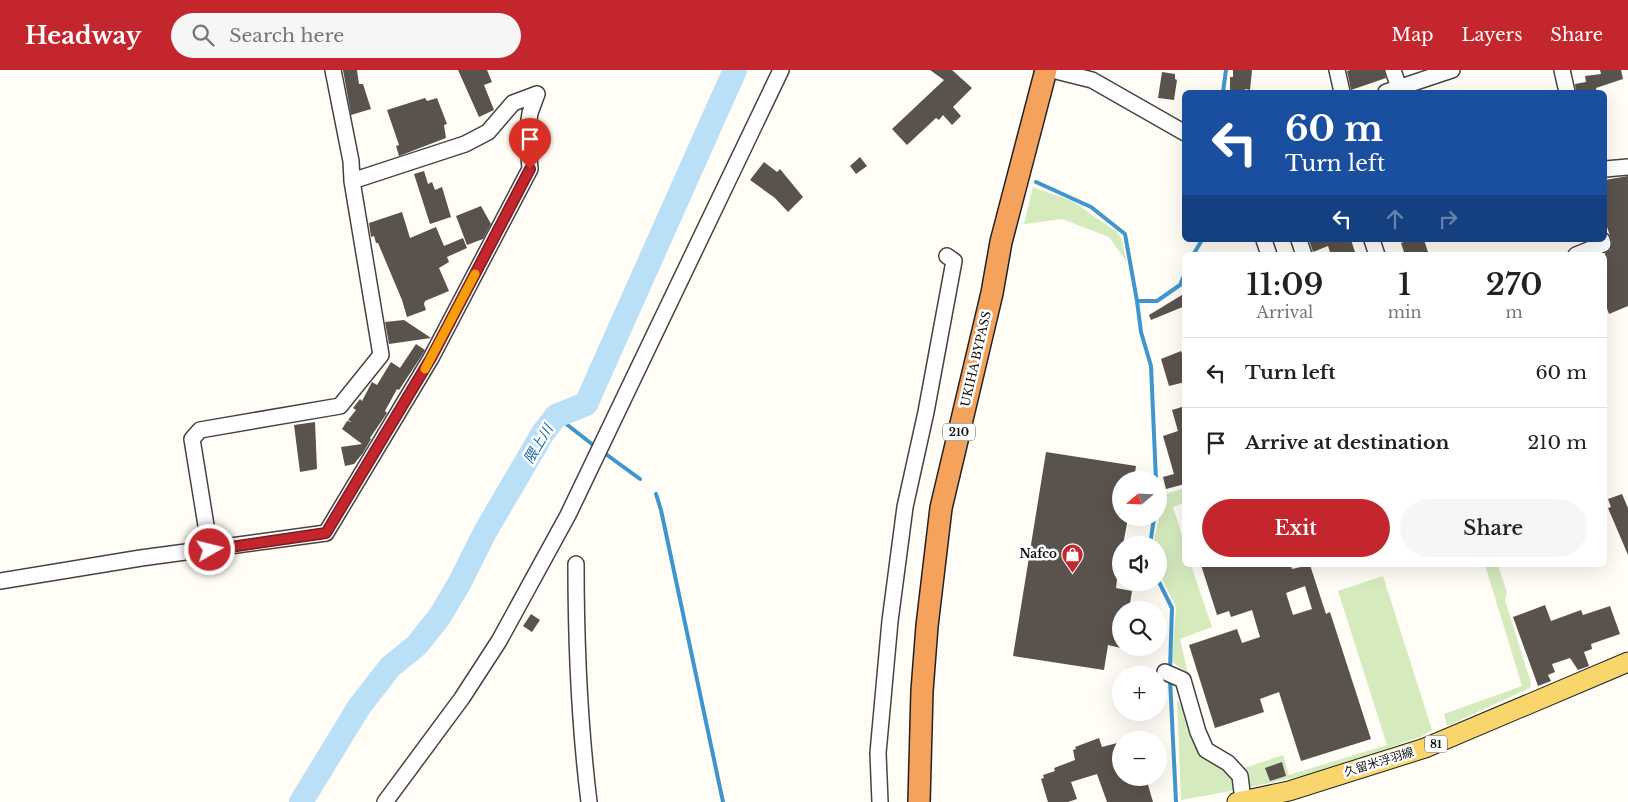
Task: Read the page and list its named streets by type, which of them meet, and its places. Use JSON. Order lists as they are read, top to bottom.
{
  "streets": {
    "highway": ["UKIHA BYPASS", "210"],
    "main road": ["81", "久留米浮羽線"]
  },
  "water": ["隈上川"],
  "places": {
    "shop": ["Nafco"]
  },
  "north": "left",
  "page": {
    "header": "Headway",
    "search": "Search here",
    "nav": ["Map", "Layers", "Share"],
    "turn": ["60 m", "Turn left"],
    "eta": [
      "11:09",
      "Arrival",
      "1",
      "min",
      "270",
      "m"
    ],
    "list": [
      {
        "name": "Turn left",
        "value": "60 m"
      },
      {
        "name": "Arrive at destination",
        "value": "210 m"
      }
    ],
    "map_buttons": ["+", "−"],
    "buttons": ["Exit", "Share"]
  }
}
